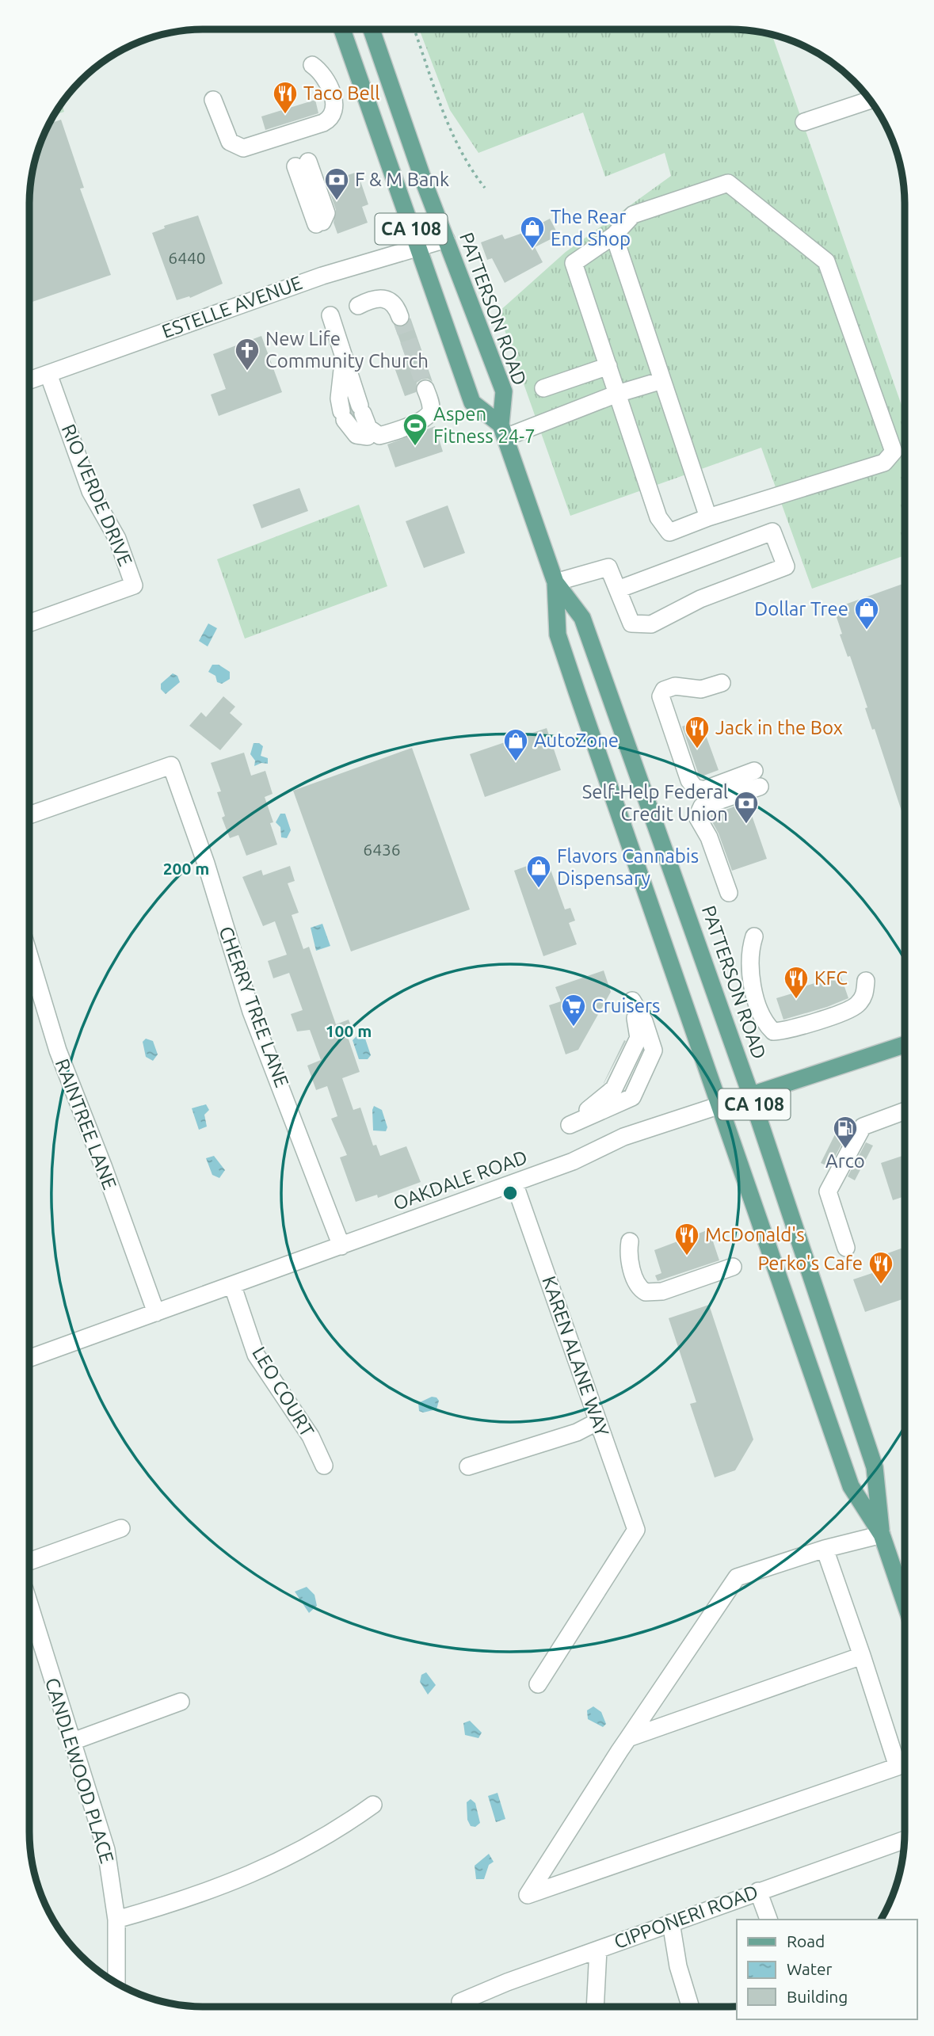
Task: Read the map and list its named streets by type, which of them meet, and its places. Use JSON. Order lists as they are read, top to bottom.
{
  "streets": {
    "main road": ["CA 108", "PATTERSON ROAD", "OAKDALE ROAD"],
    "street": [
      "ESTELLE AVENUE",
      "RIO VERDE DRIVE",
      "CHERRY TREE LANE",
      "RAINTREE LANE",
      "KAREN ALANE WAY",
      "LEO COURT",
      "CANDLEWOOD PLACE",
      "CIPPONERI ROAD"
    ]
  },
  "crossings": [
    ["CA 108", "ESTELLE AVENUE"],
    ["CA 108", "PATTERSON ROAD"],
    ["ESTELLE AVENUE", "PATTERSON ROAD"],
    ["ESTELLE AVENUE", "RIO VERDE DRIVE"],
    ["PATTERSON ROAD", "OAKDALE ROAD"],
    ["CHERRY TREE LANE", "OAKDALE ROAD"],
    ["RAINTREE LANE", "OAKDALE ROAD"],
    ["OAKDALE ROAD", "KAREN ALANE WAY"],
    ["OAKDALE ROAD", "LEO COURT"]
  ],
  "places": {
    "restaurant": [
      "Taco Bell",
      "Jack in the Box",
      "KFC",
      "McDonald's",
      "Perko's Cafe"
    ],
    "bank": ["F & M Bank", "Self-Help Federal Credit Union"],
    "shop": [
      "The Rear End Shop",
      "Dollar Tree",
      "AutoZone",
      "Flavors Cannabis Dispensary"
    ],
    "church": ["New Life Community Church"],
    "sports": ["Aspen Fitness 24-7"],
    "supermarket": ["Cruisers"],
    "fuel station": ["Arco"]
  },
  "house_numbers": ["6440", "6436"],
  "legend": ["Road", "Water", "Building"],
  "rings": ["200 m", "100 m"]
}
